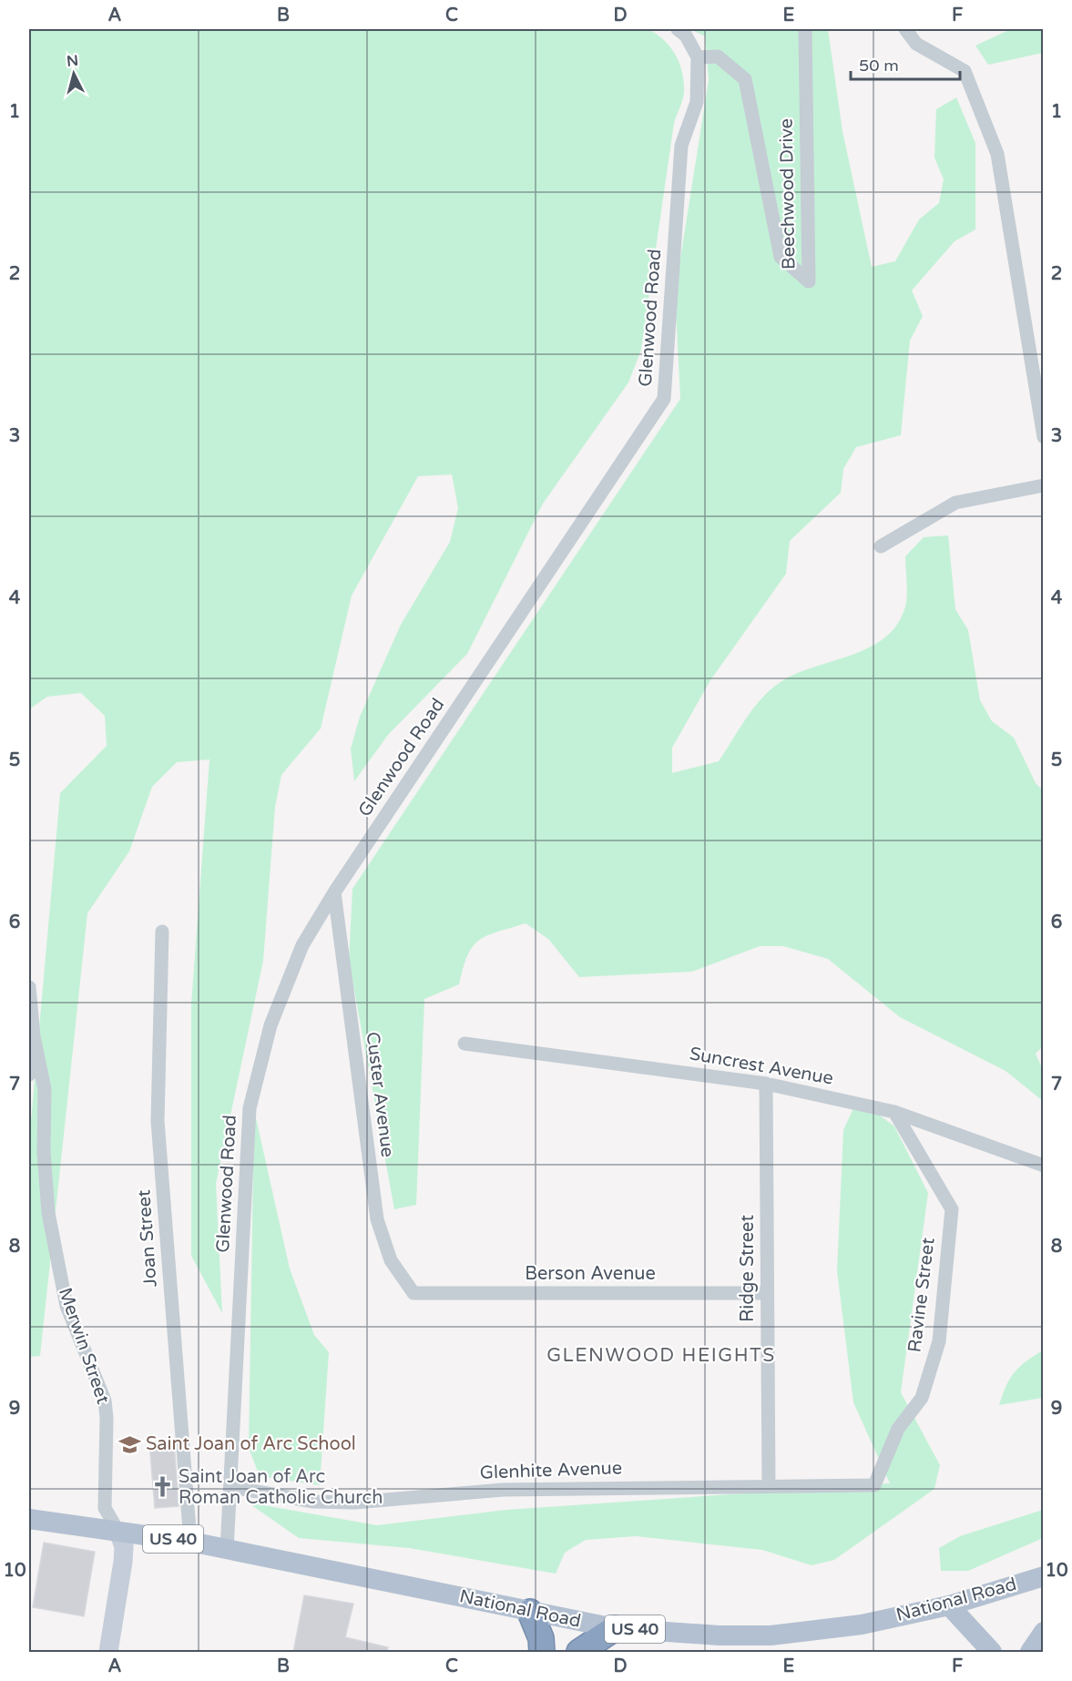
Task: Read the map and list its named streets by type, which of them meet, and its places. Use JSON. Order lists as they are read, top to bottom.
{
  "streets": {
    "main road": ["US 40", "National Road"],
    "street": [
      "Beechwood Drive",
      "Glenwood Road",
      "Suncrest Avenue",
      "Custer Avenue",
      "Joan Street",
      "Ridge Street",
      "Berson Avenue",
      "Ravine Street",
      "Merwin Street",
      "Glenhite Avenue"
    ]
  },
  "crossings": [
    ["Beechwood Drive", "Glenwood Road"],
    ["Glenwood Road", "Custer Avenue"],
    ["Glenwood Road", "Glenhite Avenue"],
    ["Glenwood Road", "National Road"],
    ["Suncrest Avenue", "Ridge Street"],
    ["Suncrest Avenue", "Ravine Street"],
    ["Custer Avenue", "Berson Avenue"],
    ["Joan Street", "National Road"],
    ["Ridge Street", "Berson Avenue"],
    ["Ridge Street", "Glenhite Avenue"],
    ["Ravine Street", "Glenhite Avenue"],
    ["Merwin Street", "National Road"]
  ],
  "districts": ["GLENWOOD HEIGHTS"],
  "places": {
    "school or university": ["Saint Joan of Arc School"],
    "church": ["Saint Joan of Arc Roman Catholic Church"]
  },
  "scale_bar": "50 m",
  "north": "top",
  "grid": {
    "columns": [
      "A",
      "B",
      "C",
      "D",
      "E",
      "F"
    ],
    "rows": [
      "1",
      "2",
      "3",
      "4",
      "5",
      "6",
      "7",
      "8",
      "9",
      "10"
    ]
  }
}
